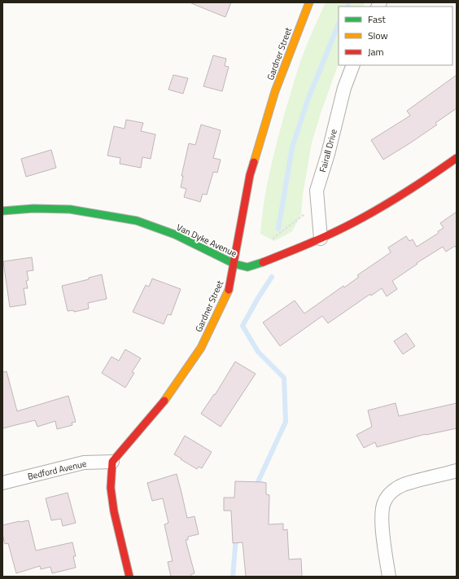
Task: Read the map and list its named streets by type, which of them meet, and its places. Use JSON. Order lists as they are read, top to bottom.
{
  "streets": {
    "street": [
      "Gardner Street",
      "Fairall Drive",
      "Van Dyke Avenue",
      "Bedford Avenue"
    ]
  },
  "crossings": [
    ["Gardner Street", "Van Dyke Avenue"],
    ["Gardner Street", "Bedford Avenue"],
    ["Fairall Drive", "Van Dyke Avenue"]
  ],
  "legend": ["Fast", "Slow", "Jam"]
}
